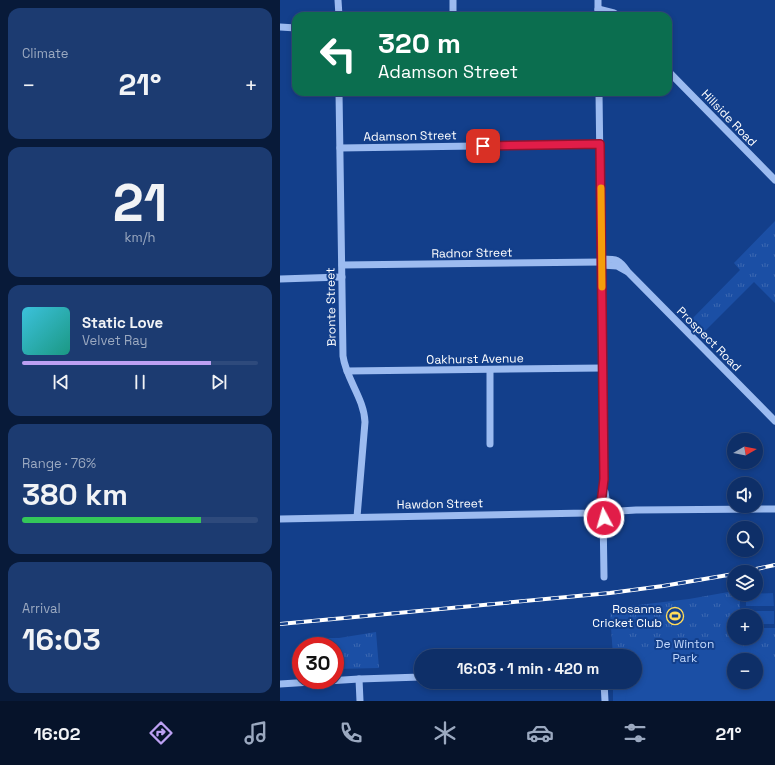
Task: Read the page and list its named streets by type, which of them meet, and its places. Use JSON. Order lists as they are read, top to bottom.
{
  "streets": {
    "street": [
      "Hillside Road",
      "Adamson Street",
      "Radnor Street",
      "Bronte Street",
      "Prospect Road",
      "Oakhurst Avenue",
      "Hawdon Street"
    ]
  },
  "crossings": [
    ["Adamson Street", "Bronte Street"],
    ["Radnor Street", "Bronte Street"],
    ["Radnor Street", "Prospect Road"],
    ["Bronte Street", "Oakhurst Avenue"],
    ["Bronte Street", "Hawdon Street"]
  ],
  "parks": ["De Winton Park"],
  "places": {
    "sports": ["Rosanna Cricket Club"]
  },
  "north": "right",
  "page": {
    "tile": [
      "Climate",
      ["21", "km/h"],
      ["Range · 76%", "380 km"],
      ["Arrival", "16:03"]
    ],
    "turn": ["320 m", "Adamson Street"],
    "heat": ["−", "21°", "+"],
    "song": ["Static Love", "Velvet Ray"],
    "map_buttons": ["+", "−"],
    "limit": "30",
    "trip": "16:03 · 1 min · 420 m",
    "tabs": ["16:02", "21°"]
  }
}
